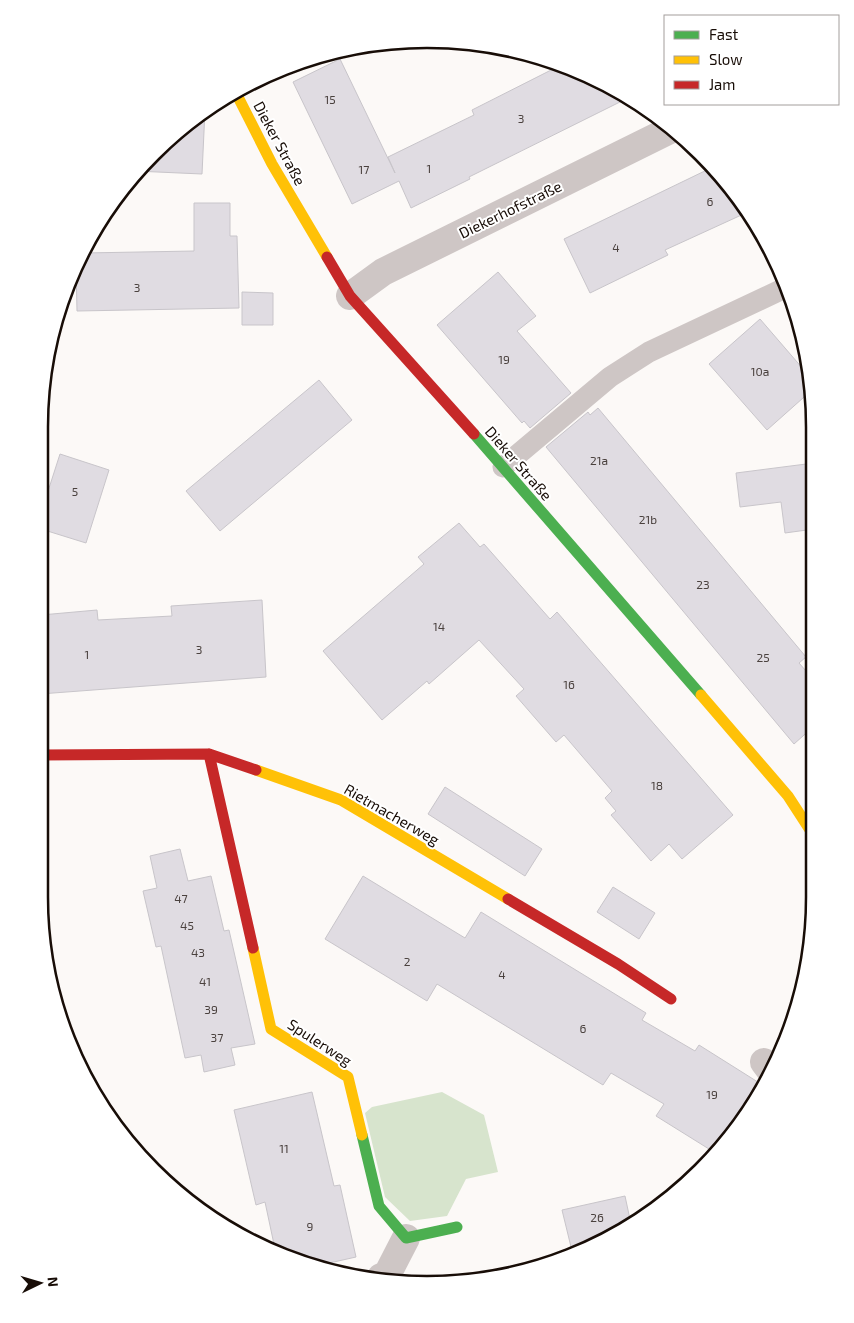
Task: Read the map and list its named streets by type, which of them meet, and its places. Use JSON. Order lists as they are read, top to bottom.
{
  "streets": {
    "street": [
      "Dieker Straße",
      "Diekerhofstraße",
      "Rietmacherweg",
      "Spulerweg"
    ]
  },
  "crossings": [
    ["Dieker Straße", "Diekerhofstraße"],
    ["Rietmacherweg", "Spulerweg"]
  ],
  "house_numbers": [
    "15",
    "3",
    "1",
    "17",
    "6",
    "4",
    "3",
    "19",
    "10a",
    "21a",
    "5",
    "21b",
    "23",
    "14",
    "3",
    "1",
    "25",
    "16",
    "18",
    "47",
    "45",
    "43",
    "2",
    "4",
    "41",
    "39",
    "6",
    "37",
    "19",
    "11",
    "26",
    "9"
  ],
  "legend": ["Fast", "Slow", "Jam"],
  "north": "right"
}
